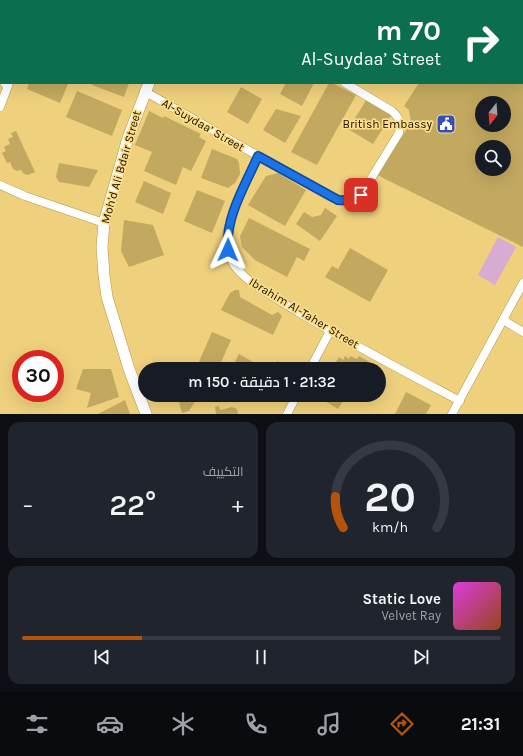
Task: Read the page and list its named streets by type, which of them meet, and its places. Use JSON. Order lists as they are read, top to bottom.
{
  "streets": {
    "street": ["Al-Suydaa’ Street", "Moh'd Ali Bdair Street", "Ibrahim Al-Taher Street"]
  },
  "crossings": [
    ["Al-Suydaa’ Street", "Moh'd Ali Bdair Street"],
    ["Al-Suydaa’ Street", "Ibrahim Al-Taher Street"]
  ],
  "places": {
    "public building": ["British Embassy"]
  },
  "north": "bottom",
  "page": {
    "turn": ["70 m", "Al-Suydaa’ Street"],
    "limit": "30",
    "trip": "21:32 · 1 دقيقة · 150 m",
    "tile": "التكييف",
    "heat": ["−", "22°", "+"],
    "song": ["Static Love", "Velvet Ray"],
    "tabs": "21:31",
    "gauge": ["20", "km/h"]
  }
}
